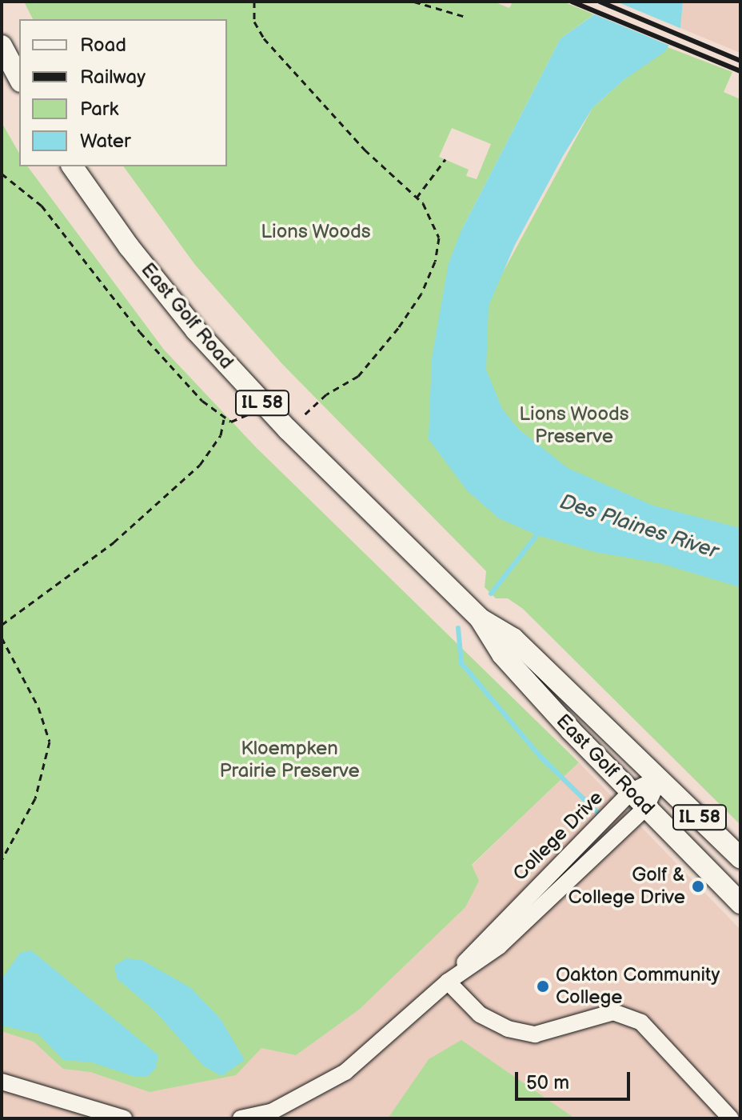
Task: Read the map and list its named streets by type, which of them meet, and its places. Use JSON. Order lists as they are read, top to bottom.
{
  "streets": {
    "main road": ["East Golf Road", "IL 58"],
    "street": ["College Drive"]
  },
  "crossings": [
    ["East Golf Road", "College Drive"]
  ],
  "water": ["Des Plaines River"],
  "parks": ["Lions Woods", "Lions Woods Preserve", "Kloempken Prairie Preserve"],
  "places": ["Golf & College Drive", "Oakton Community College"],
  "legend": [
    "Road",
    "Railway",
    "Park",
    "Water"
  ],
  "scale_bar": "50 m"
}
